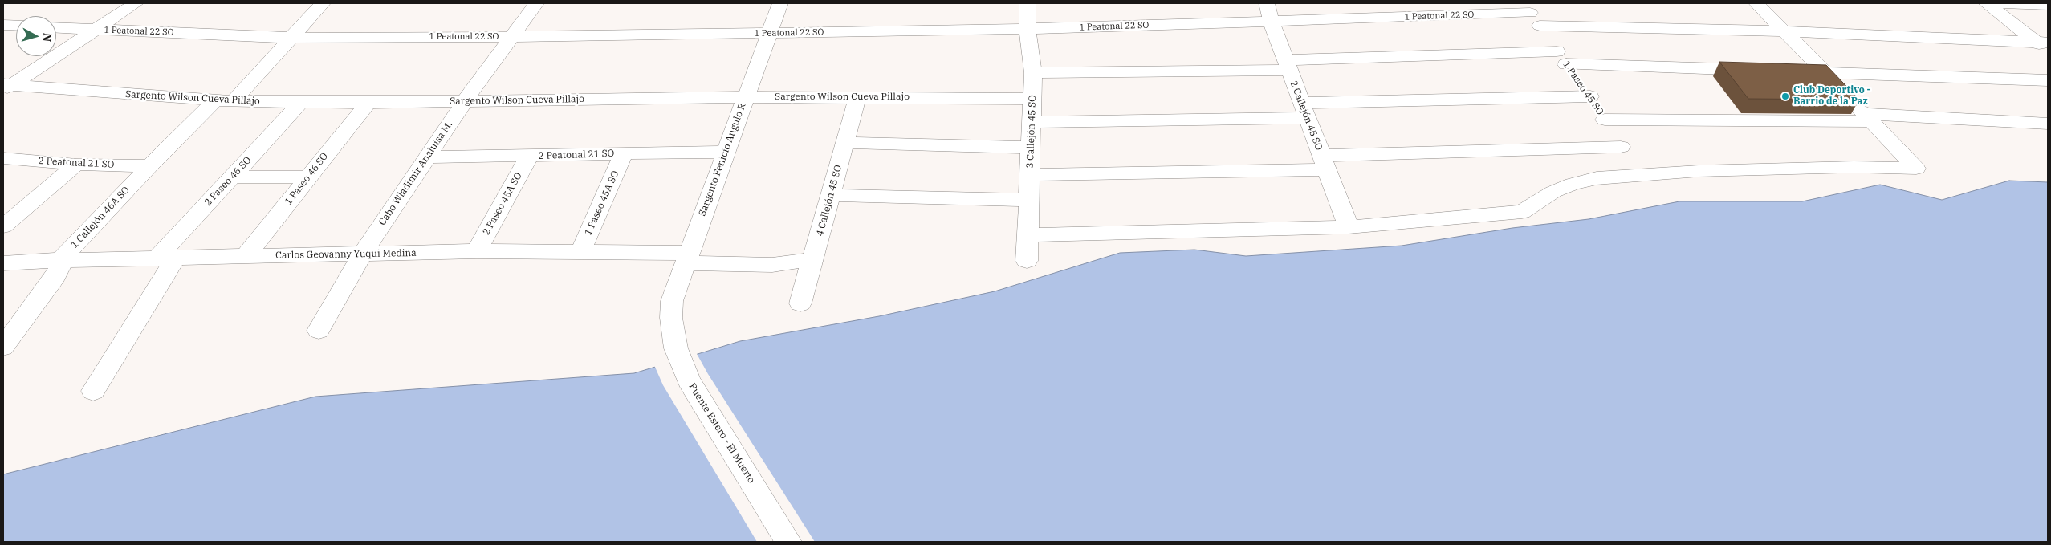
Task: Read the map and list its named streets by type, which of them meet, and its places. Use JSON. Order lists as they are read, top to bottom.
{
  "streets": {
    "street": [
      "1 Peatonal 22 SO",
      "1 Paseo 45 SO",
      "Sargento Wilson Cueva Pillajo",
      "2 Callejón 45 SO",
      "3 Callejón 45 SO",
      "2 Peatonal 21 SO",
      "Sargento Fenicio Angulo R",
      "Cabo Wladimir Analuisa M.",
      "1 Paseo 46 SO",
      "2 Paseo 46 SO",
      "4 Callejón 45 SO",
      "1 Paseo 45A SO",
      "2 Paseo 45A SO",
      "1 Callejón 46A SO",
      "Carlos Geovanny Yuqui Medina",
      "Puente Estero - El Muerto"
    ]
  },
  "crossings": [
    ["1 Peatonal 22 SO", "1 Paseo 45 SO"],
    ["1 Peatonal 22 SO", "2 Callejón 45 SO"],
    ["1 Peatonal 22 SO", "3 Callejón 45 SO"],
    ["1 Peatonal 22 SO", "Sargento Fenicio Angulo R"],
    ["1 Peatonal 22 SO", "Cabo Wladimir Analuisa M."],
    ["1 Peatonal 22 SO", "1 Callejón 46A SO"],
    ["Sargento Wilson Cueva Pillajo", "3 Callejón 45 SO"],
    ["Sargento Wilson Cueva Pillajo", "Sargento Fenicio Angulo R"],
    ["Sargento Wilson Cueva Pillajo", "Cabo Wladimir Analuisa M."],
    ["Sargento Wilson Cueva Pillajo", "1 Paseo 46 SO"],
    ["Sargento Wilson Cueva Pillajo", "2 Paseo 46 SO"],
    ["Sargento Wilson Cueva Pillajo", "4 Callejón 45 SO"],
    ["Sargento Wilson Cueva Pillajo", "1 Callejón 46A SO"],
    ["2 Peatonal 21 SO", "Sargento Fenicio Angulo R"],
    ["2 Peatonal 21 SO", "Cabo Wladimir Analuisa M."],
    ["2 Peatonal 21 SO", "1 Paseo 45A SO"],
    ["2 Peatonal 21 SO", "2 Paseo 45A SO"],
    ["2 Peatonal 21 SO", "1 Callejón 46A SO"],
    ["Sargento Fenicio Angulo R", "Carlos Geovanny Yuqui Medina"],
    ["Sargento Fenicio Angulo R", "Puente Estero - El Muerto"],
    ["Cabo Wladimir Analuisa M.", "Carlos Geovanny Yuqui Medina"],
    ["1 Paseo 46 SO", "Carlos Geovanny Yuqui Medina"],
    ["2 Paseo 46 SO", "Carlos Geovanny Yuqui Medina"],
    ["4 Callejón 45 SO", "Carlos Geovanny Yuqui Medina"],
    ["1 Paseo 45A SO", "Carlos Geovanny Yuqui Medina"],
    ["2 Paseo 45A SO", "Carlos Geovanny Yuqui Medina"],
    ["1 Callejón 46A SO", "Carlos Geovanny Yuqui Medina"]
  ],
  "places": ["Club Deportivo - Barrio de la Paz"],
  "north": "right"
}
